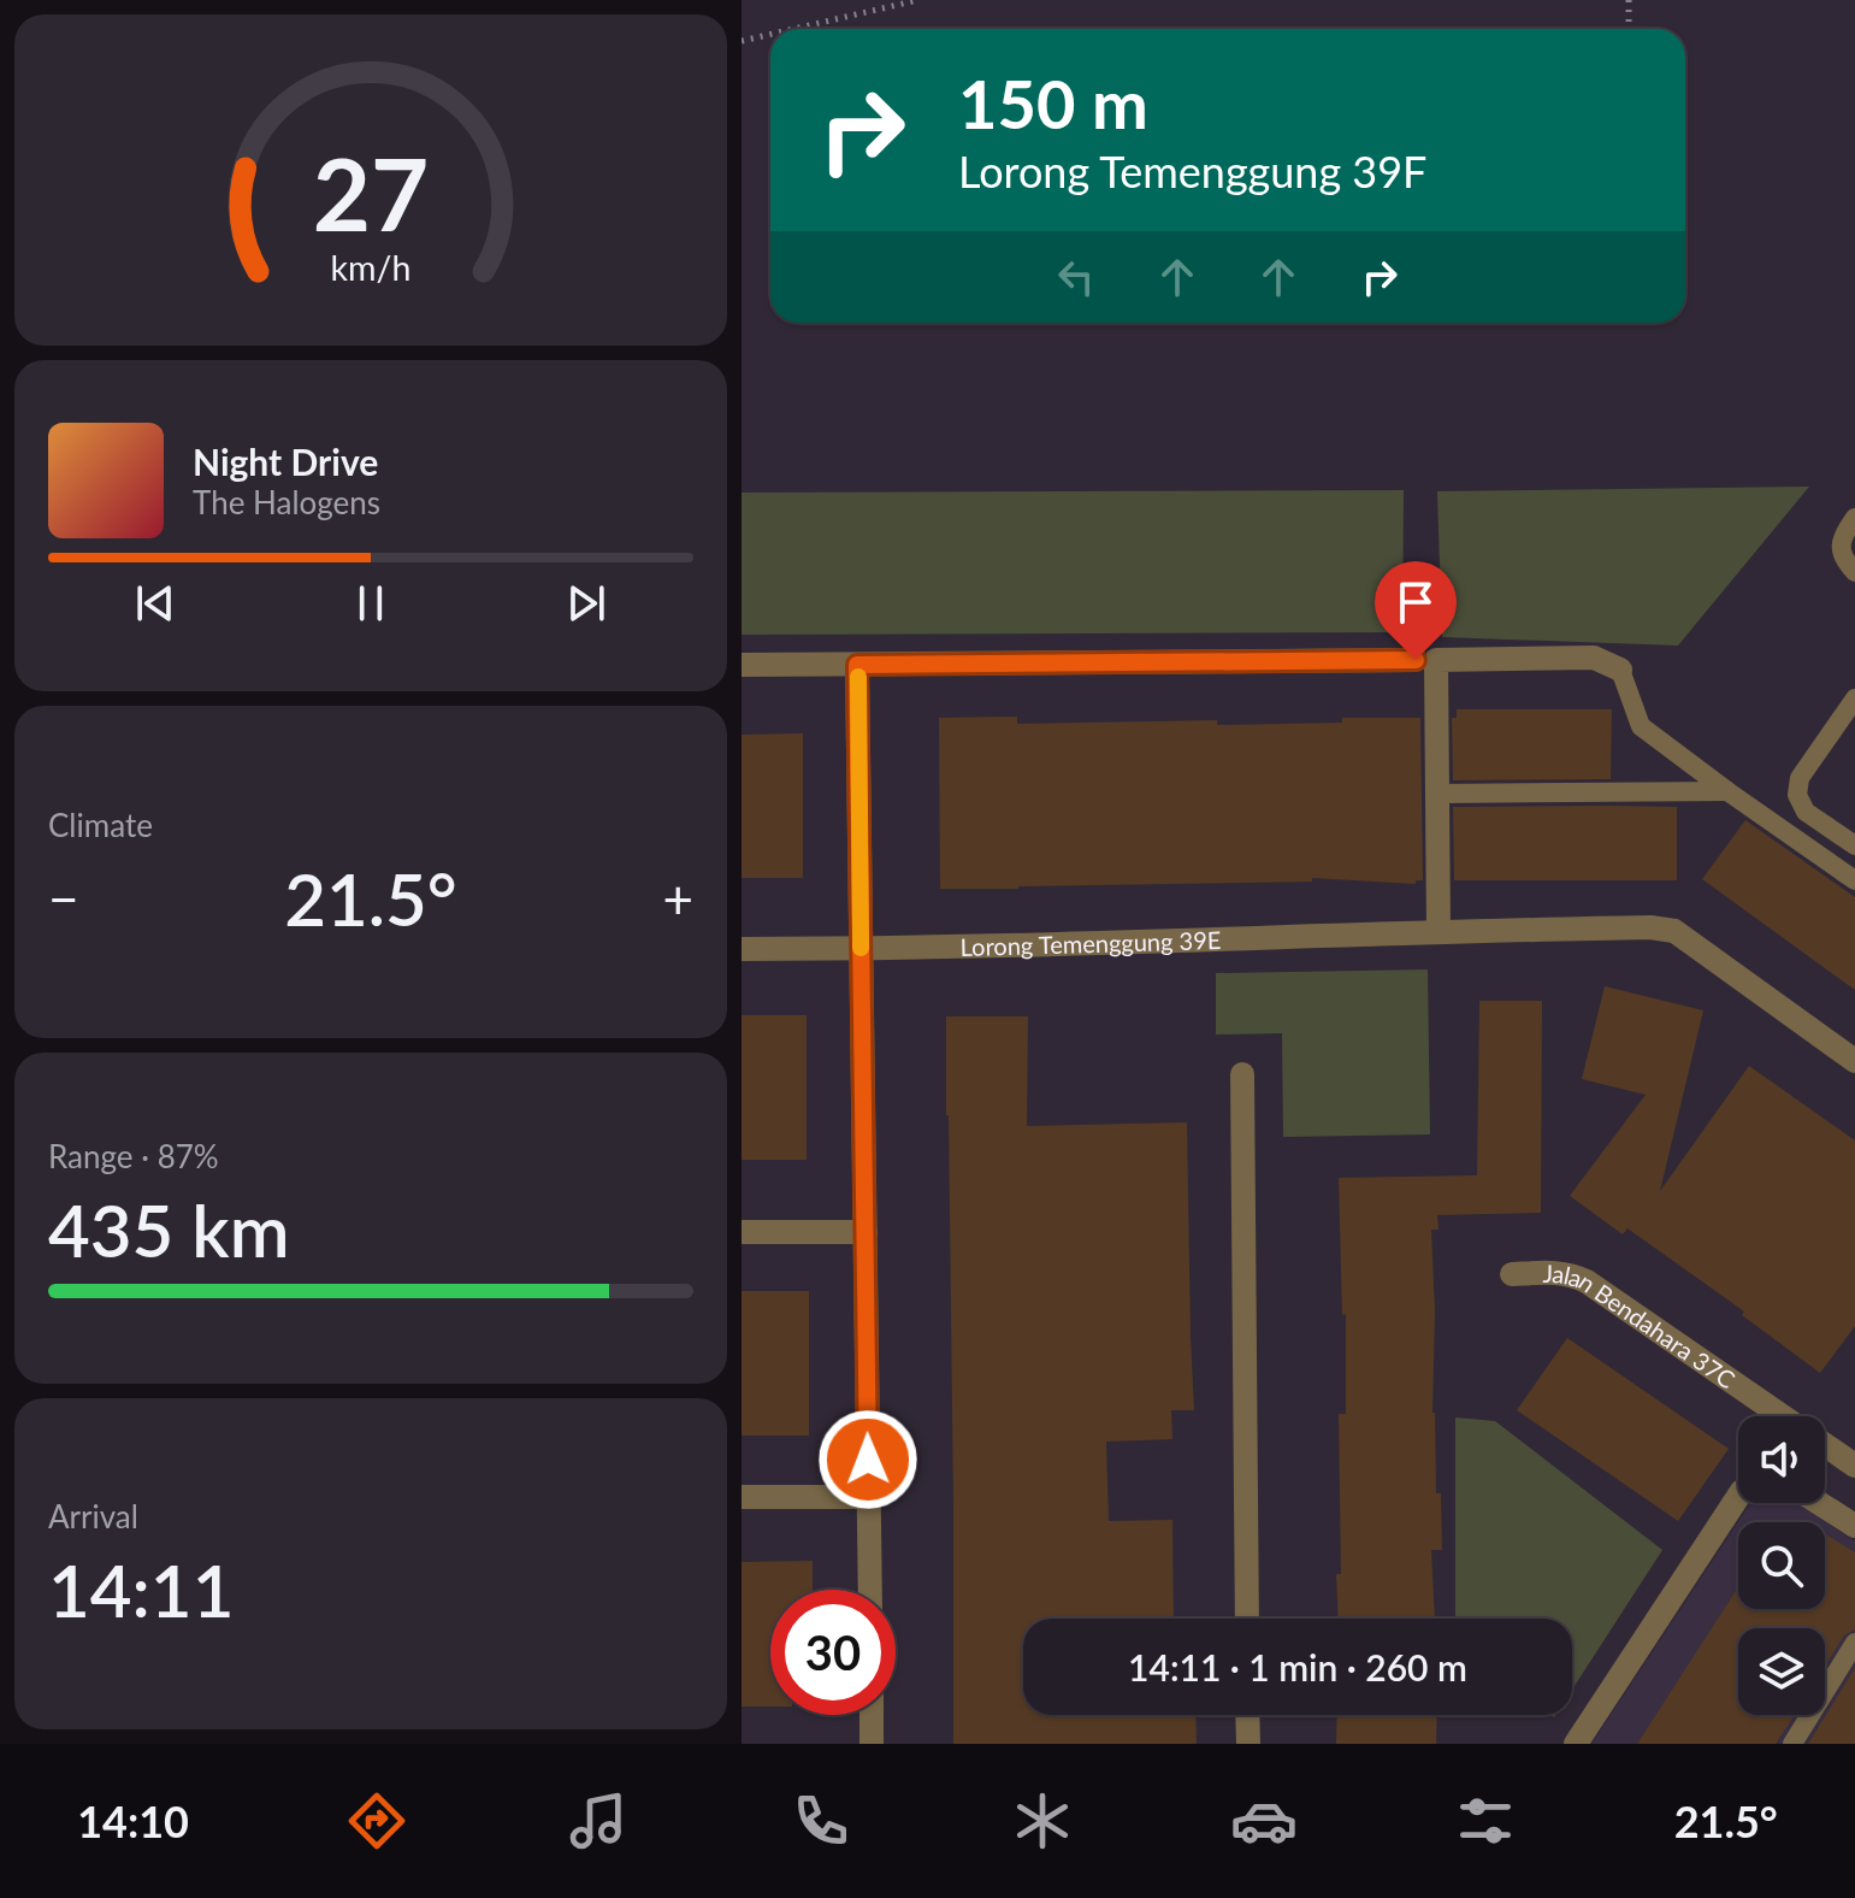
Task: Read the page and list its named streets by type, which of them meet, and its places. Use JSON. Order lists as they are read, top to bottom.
{
  "streets": {
    "street": ["Lorong Temenggung 39E", "Jalan Bendahara 37C"]
  },
  "page": {
    "turn": ["150 m", "Lorong Temenggung 39F"],
    "song": ["Night Drive", "The Halogens"],
    "tile": [
      "Climate",
      ["Range · 87%", "435 km"],
      ["Arrival", "14:11"]
    ],
    "heat": ["−", "21.5°", "+"],
    "limit": "30",
    "trip": "14:11 · 1 min · 260 m",
    "tabs": ["14:10", "21.5°"],
    "gauge": ["27", "km/h"]
  }
}
